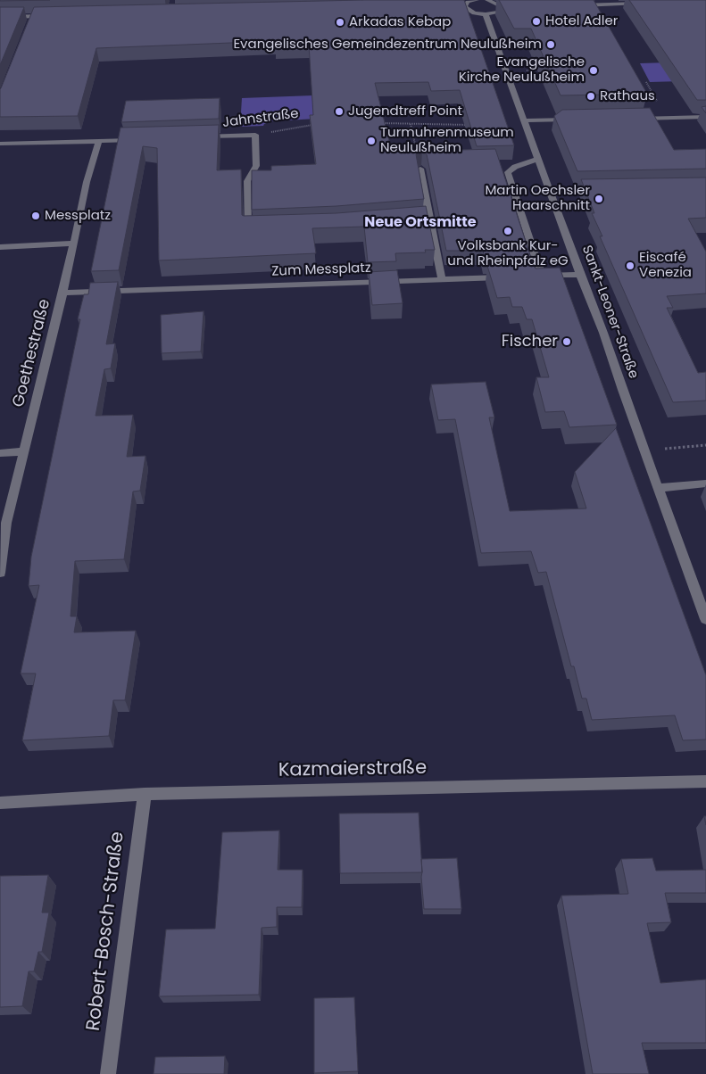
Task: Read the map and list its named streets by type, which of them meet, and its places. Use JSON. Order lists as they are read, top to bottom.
{
  "streets": {
    "street": [
      "Jahnstraße",
      "Zum Messplatz",
      "Sankt-Leoner-Straße",
      "Goethestraße",
      "Kazmaierstraße",
      "Robert-Bosch-Straße"
    ]
  },
  "crossings": [
    ["Zum Messplatz", "Goethestraße"],
    ["Kazmaierstraße", "Robert-Bosch-Straße"]
  ],
  "districts": ["Neue Ortsmitte"],
  "places": [
    "Hotel Adler",
    "Arkadas Kebap",
    "Evangelisches Gemeindezentrum Neulußheim",
    "Evangelische Kirche Neulußheim",
    "Rathaus",
    "Jugendtreff Point",
    "Turmuhrenmuseum Neulußheim",
    "Martin Oechsler Haarschnitt",
    "Messplatz",
    "Volksbank Kur- und Rheinpfalz eG",
    "Eiscafé Venezia",
    "Fischer"
  ]
}
